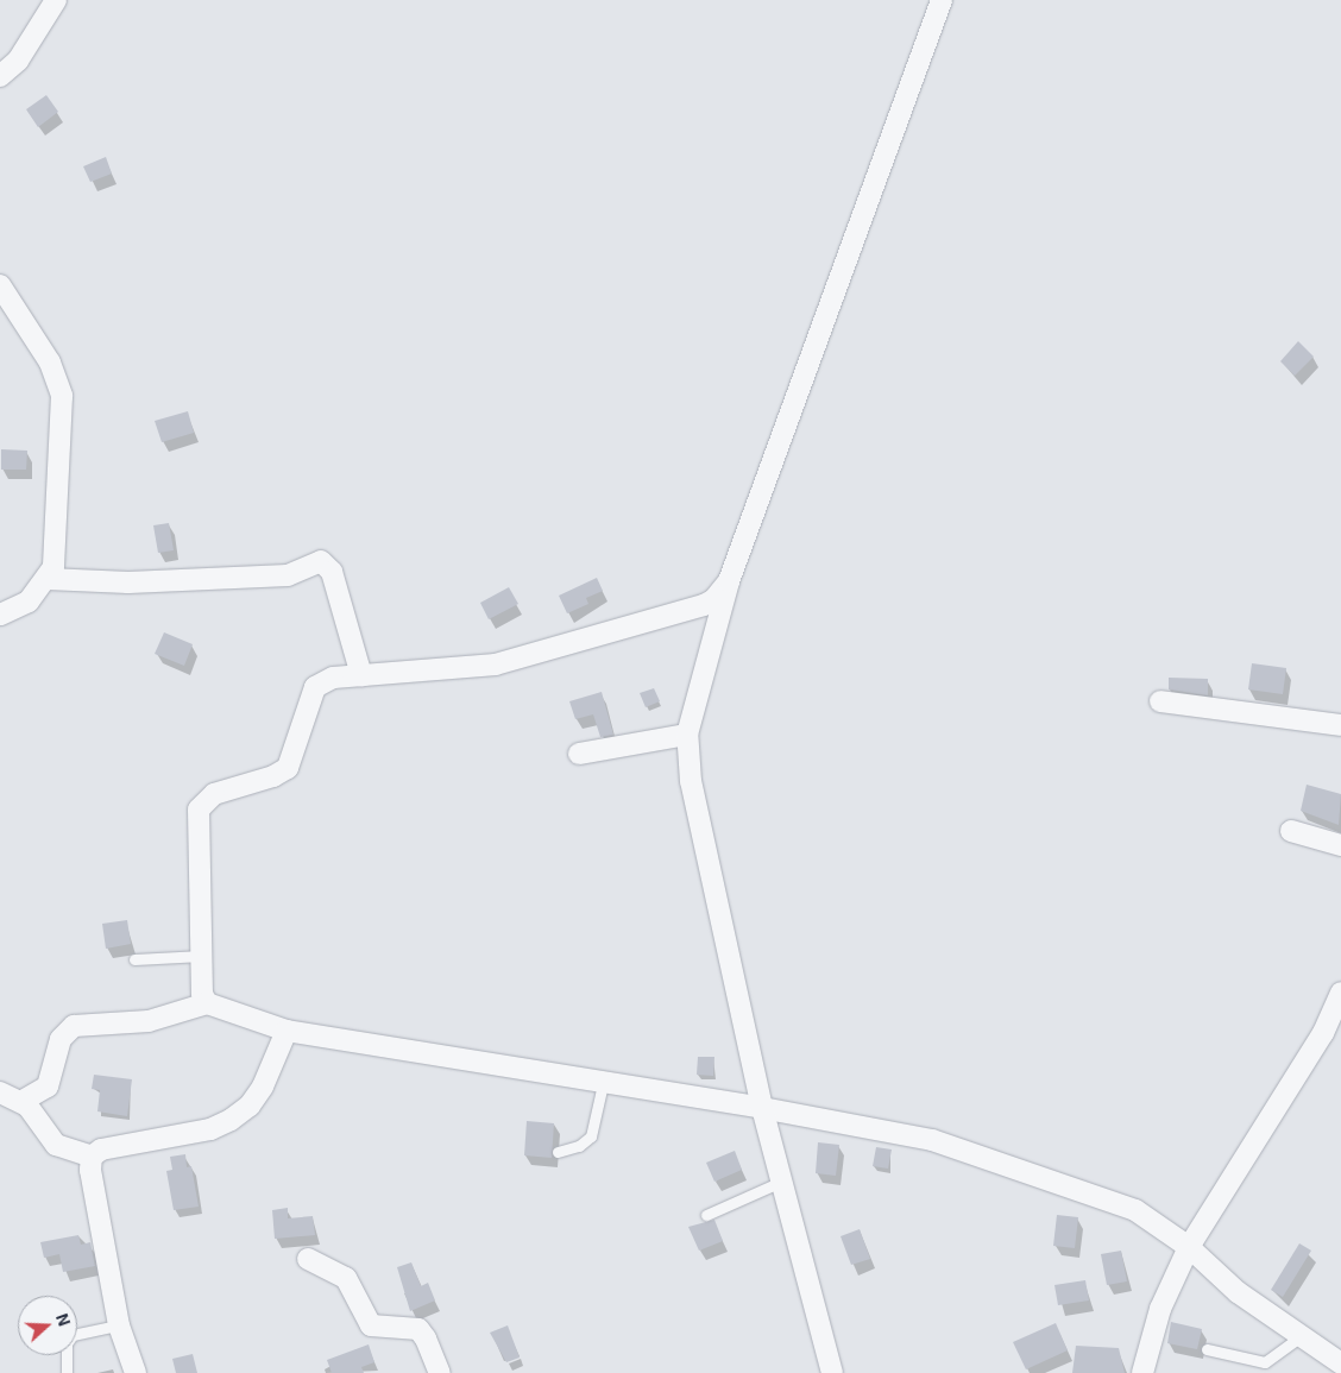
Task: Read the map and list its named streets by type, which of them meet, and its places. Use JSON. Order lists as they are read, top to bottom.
{
  "north": "right"
}
